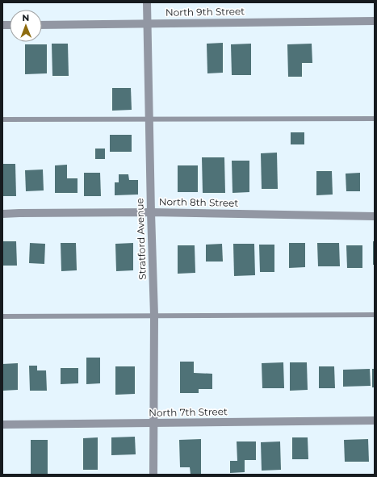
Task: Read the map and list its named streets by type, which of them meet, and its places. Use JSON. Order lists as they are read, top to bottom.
{
  "streets": {
    "street": [
      "North 9th Street",
      "North 8th Street",
      "Stratford Avenue",
      "North 7th Street"
    ]
  },
  "crossings": [
    ["North 9th Street", "Stratford Avenue"],
    ["North 8th Street", "Stratford Avenue"],
    ["Stratford Avenue", "North 7th Street"]
  ],
  "north": "top"
}
